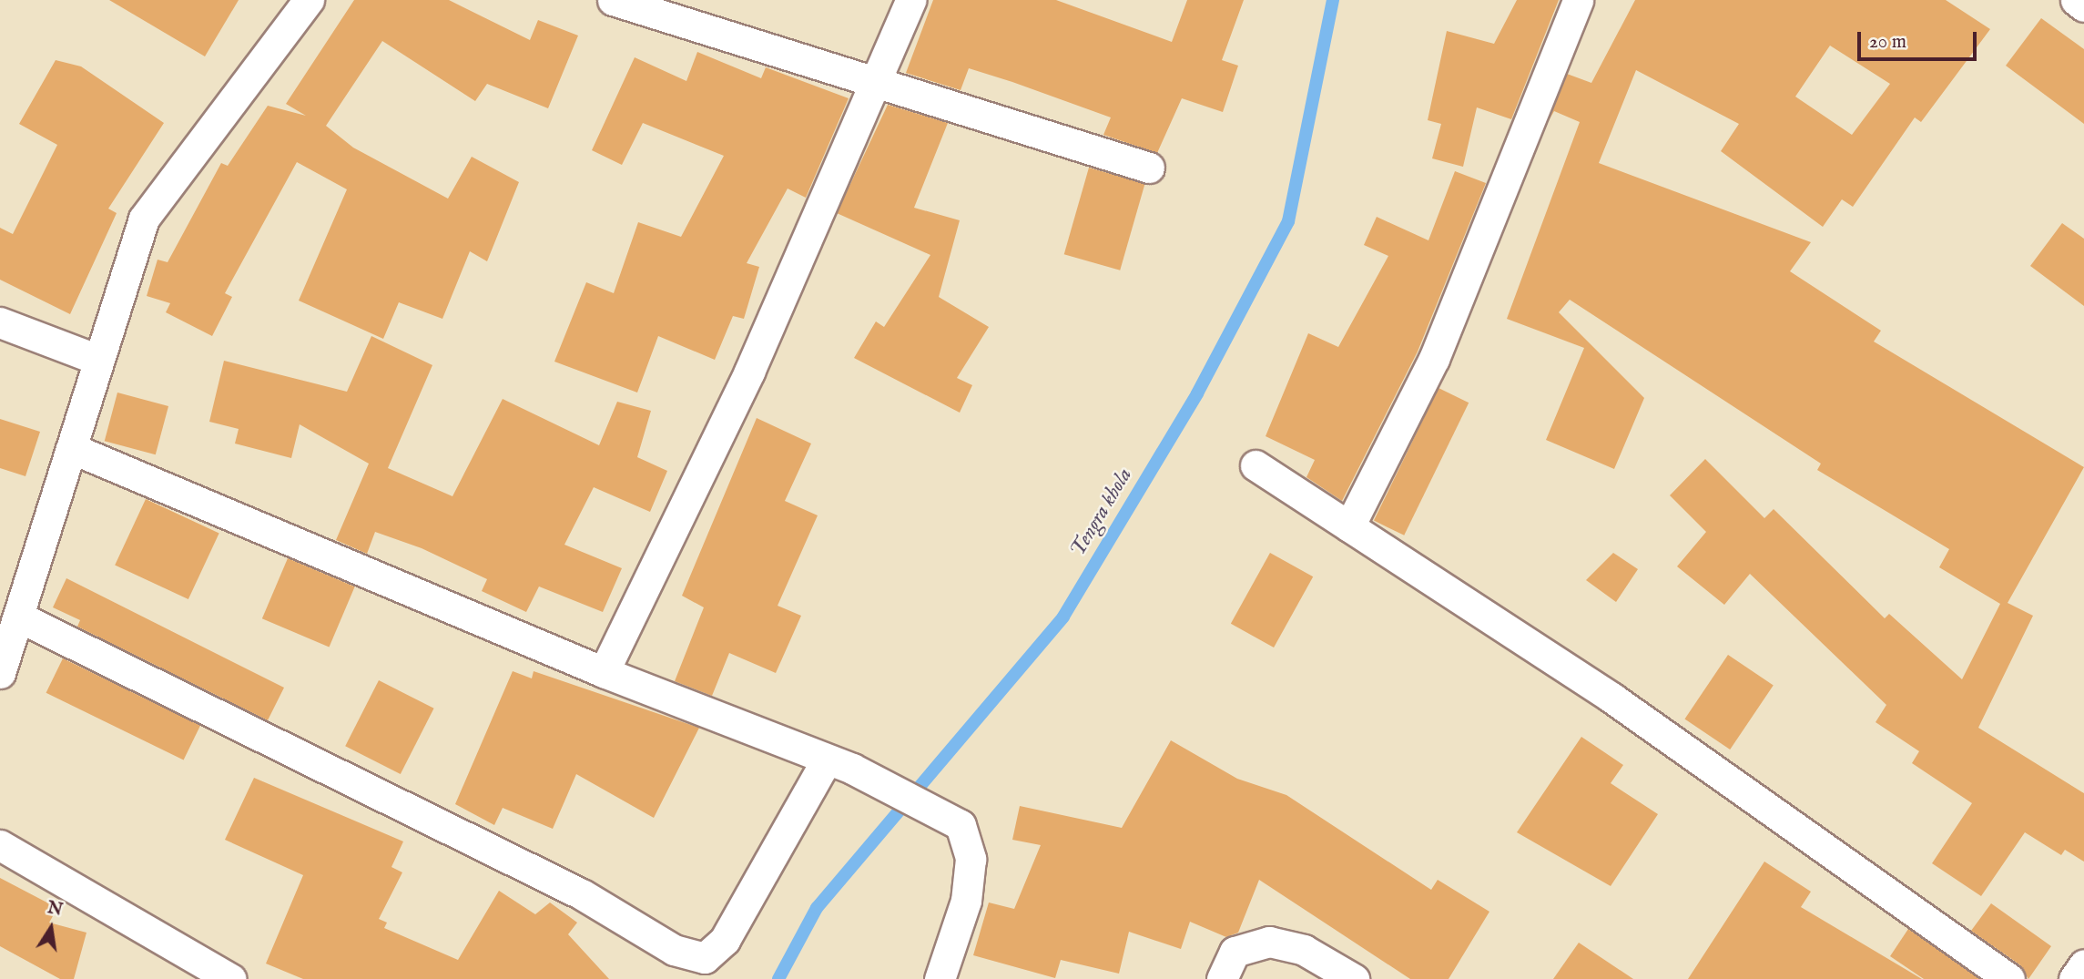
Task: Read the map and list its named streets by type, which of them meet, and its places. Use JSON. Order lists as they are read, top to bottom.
{
  "water": ["Tengra khola"],
  "scale_bar": "20 m",
  "north": "top"
}
